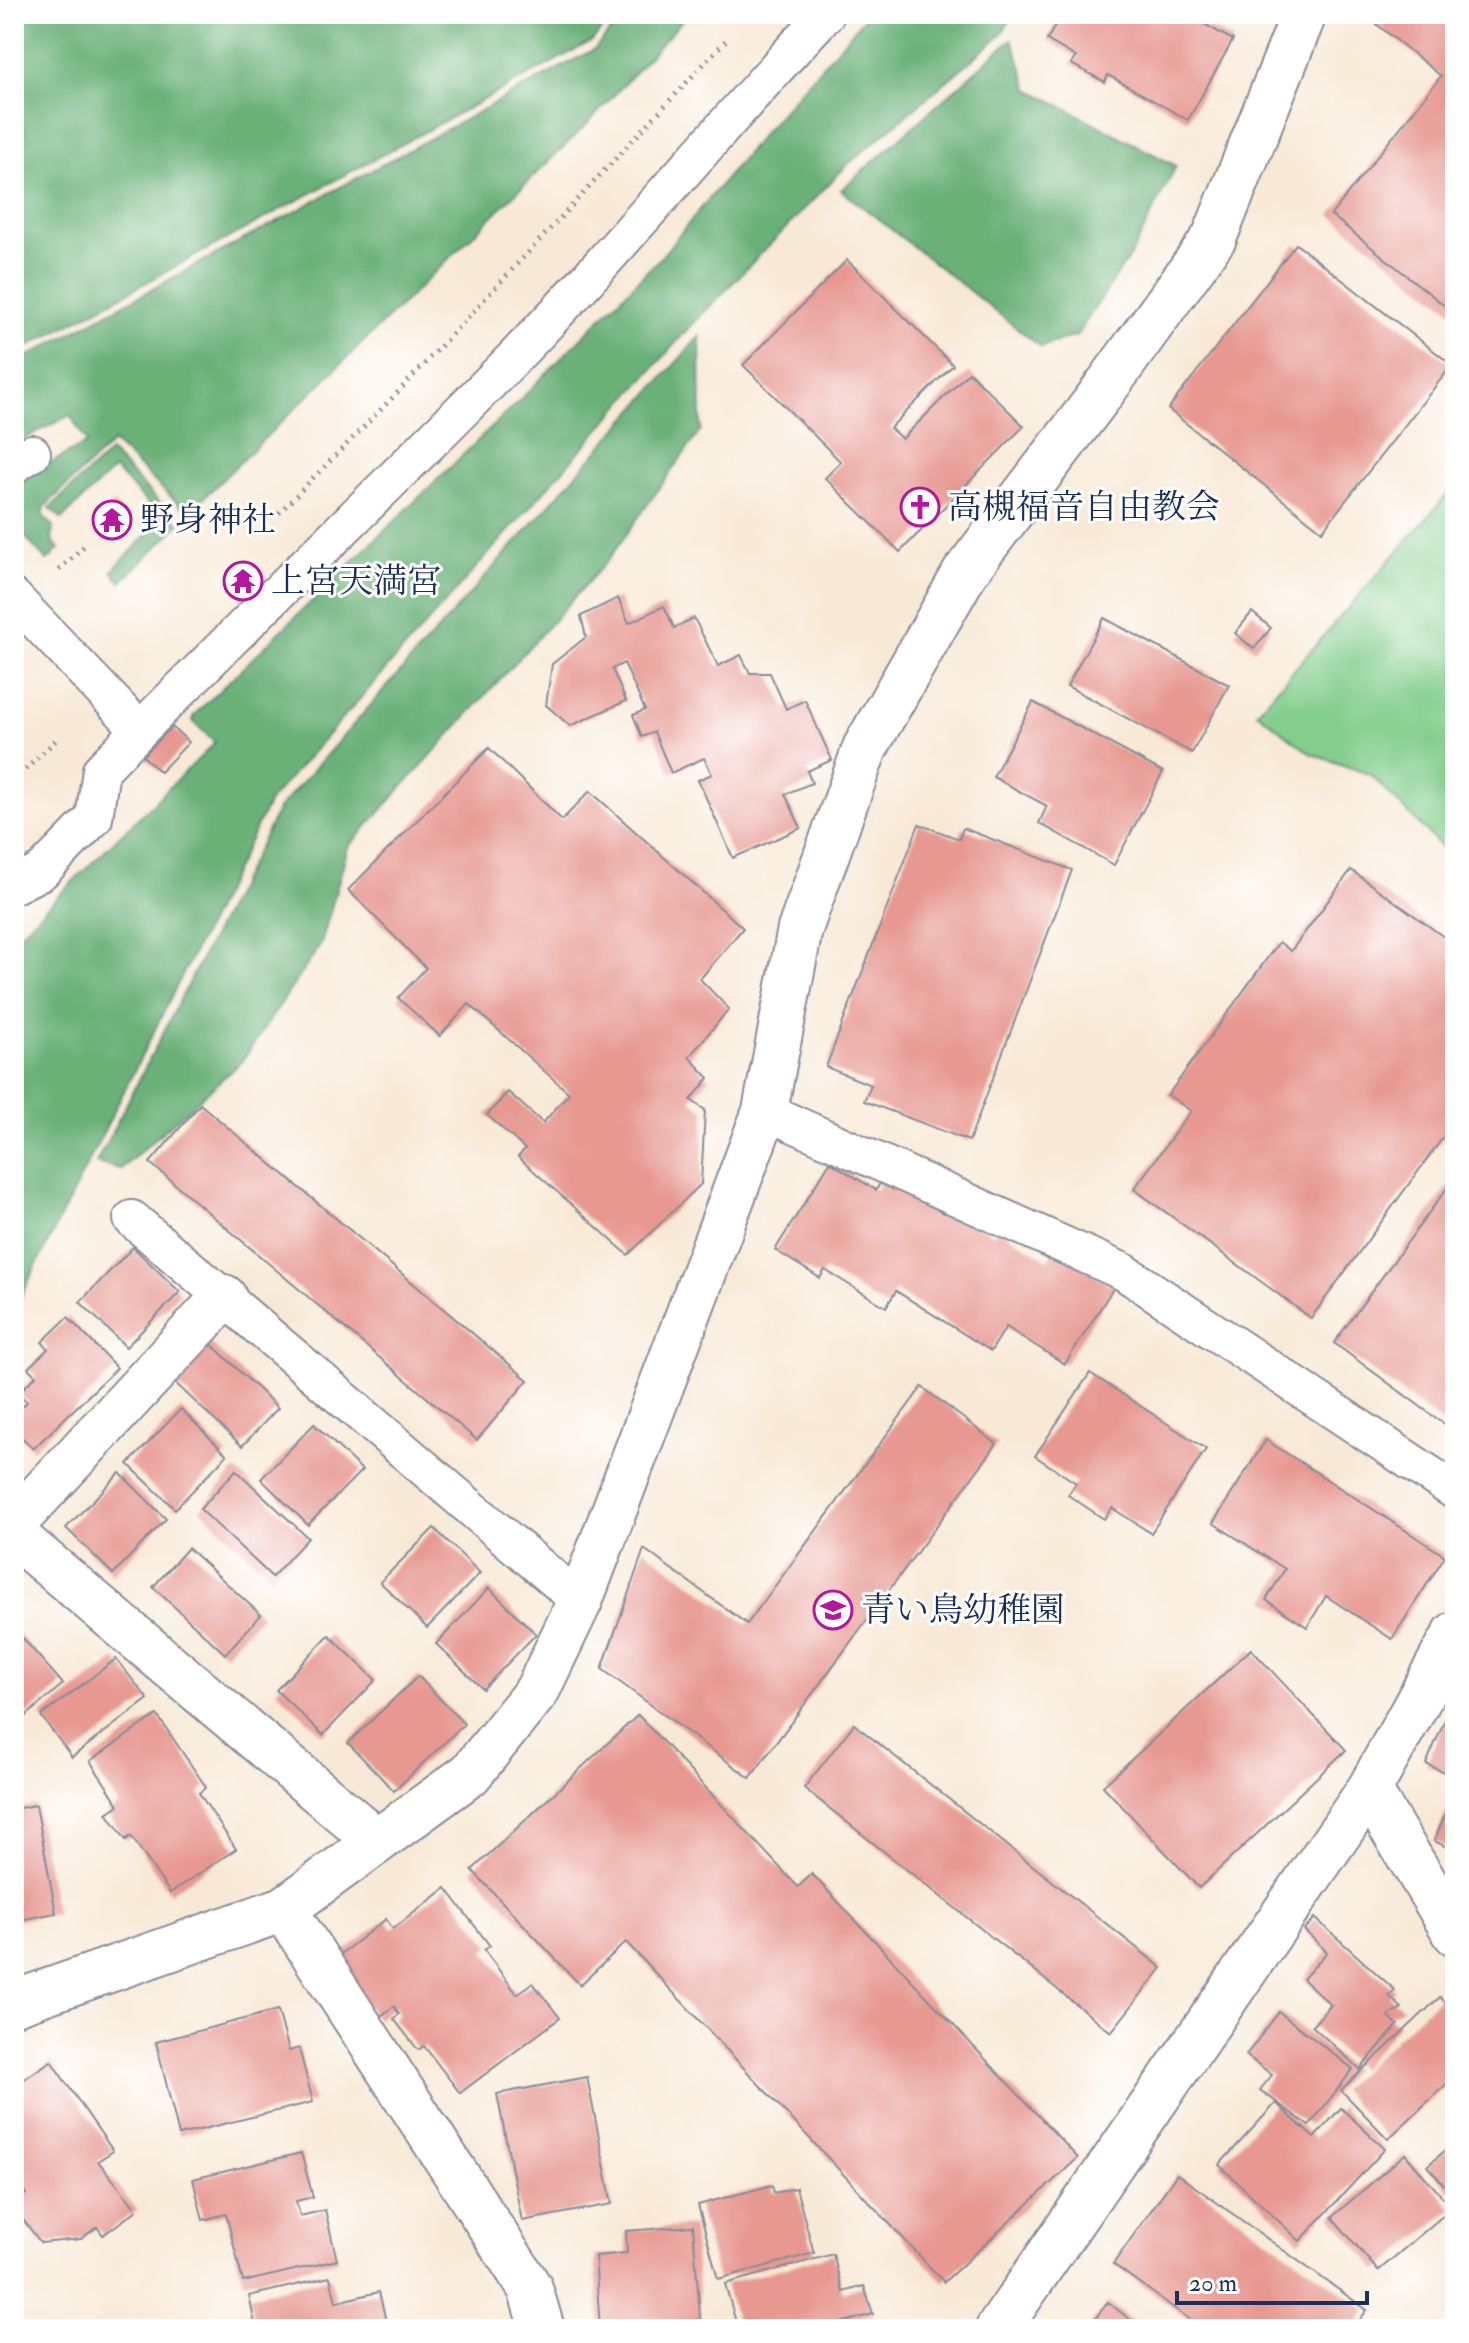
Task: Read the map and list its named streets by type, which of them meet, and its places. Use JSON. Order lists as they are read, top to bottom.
{
  "places": {
    "church": ["高槻福音自由教会"],
    "temple": ["野身神社", "上宮天満宮"],
    "school or university": ["青い鳥幼稚園"]
  },
  "scale_bar": "20 m"
}
